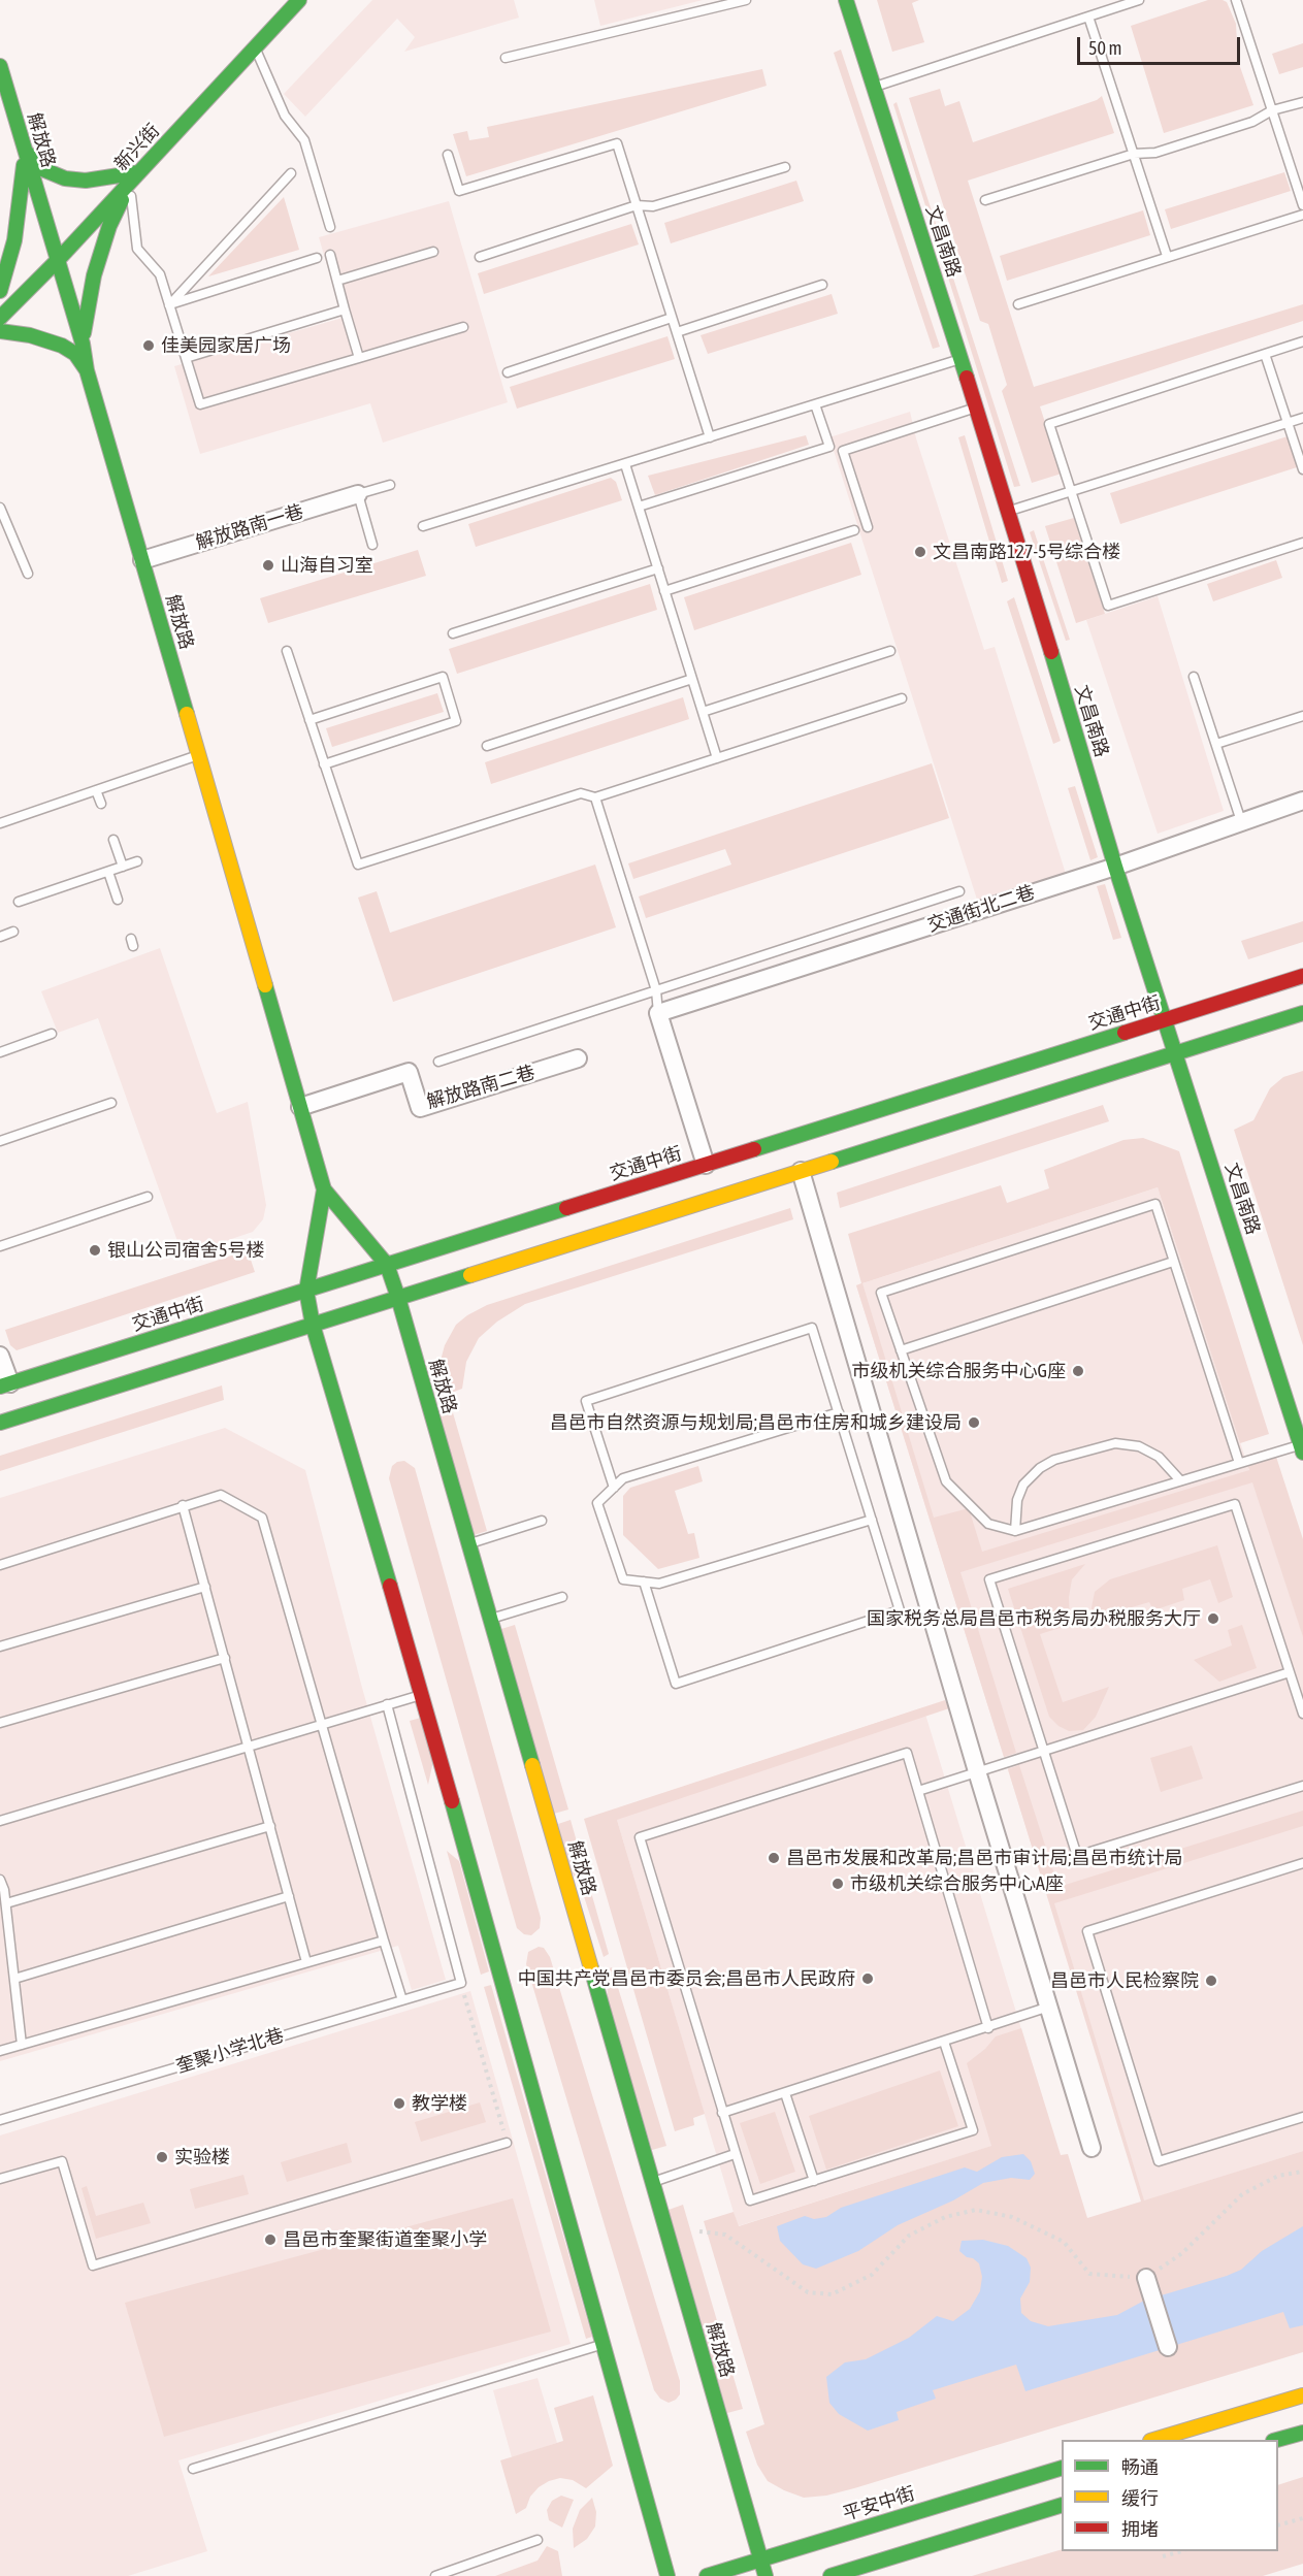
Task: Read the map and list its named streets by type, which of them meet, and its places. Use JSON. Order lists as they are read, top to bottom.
{
  "streets": {
    "street": [
      "解放路",
      "新兴街",
      "文昌南路",
      "解放路南一巷",
      "交通街北二巷",
      "交通中街",
      "解放路南二巷",
      "平安中街"
    ],
    "lane": ["奎聚小学北巷"]
  },
  "crossings": [
    ["解放路", "新兴街"],
    ["解放路", "解放路南一巷"],
    ["解放路", "交通中街"],
    ["解放路", "解放路南二巷"],
    ["解放路", "平安中街"],
    ["文昌南路", "交通街北二巷"],
    ["文昌南路", "交通中街"]
  ],
  "places": [
    "佳美园家居广场",
    "文昌南路127-5号综合楼",
    "山海自习室",
    "银山公司宿舍5号楼",
    "市级机关综合服务中心G座",
    "昌邑市自然资源与规划局;昌邑市住房和城乡建设局",
    "国家税务总局昌邑市税务局办税服务大厅",
    "昌邑市发展和改革局;昌邑市审计局;昌邑市统计局",
    "市级机关综合服务中心A座",
    "中国共产党昌邑市委员会;昌邑市人民政府",
    "昌邑市人民检察院",
    "教学楼",
    "实验楼",
    "昌邑市奎聚街道奎聚小学"
  ],
  "legend": ["畅通", "缓行", "拥堵"],
  "scale_bar": "50 m"
}
